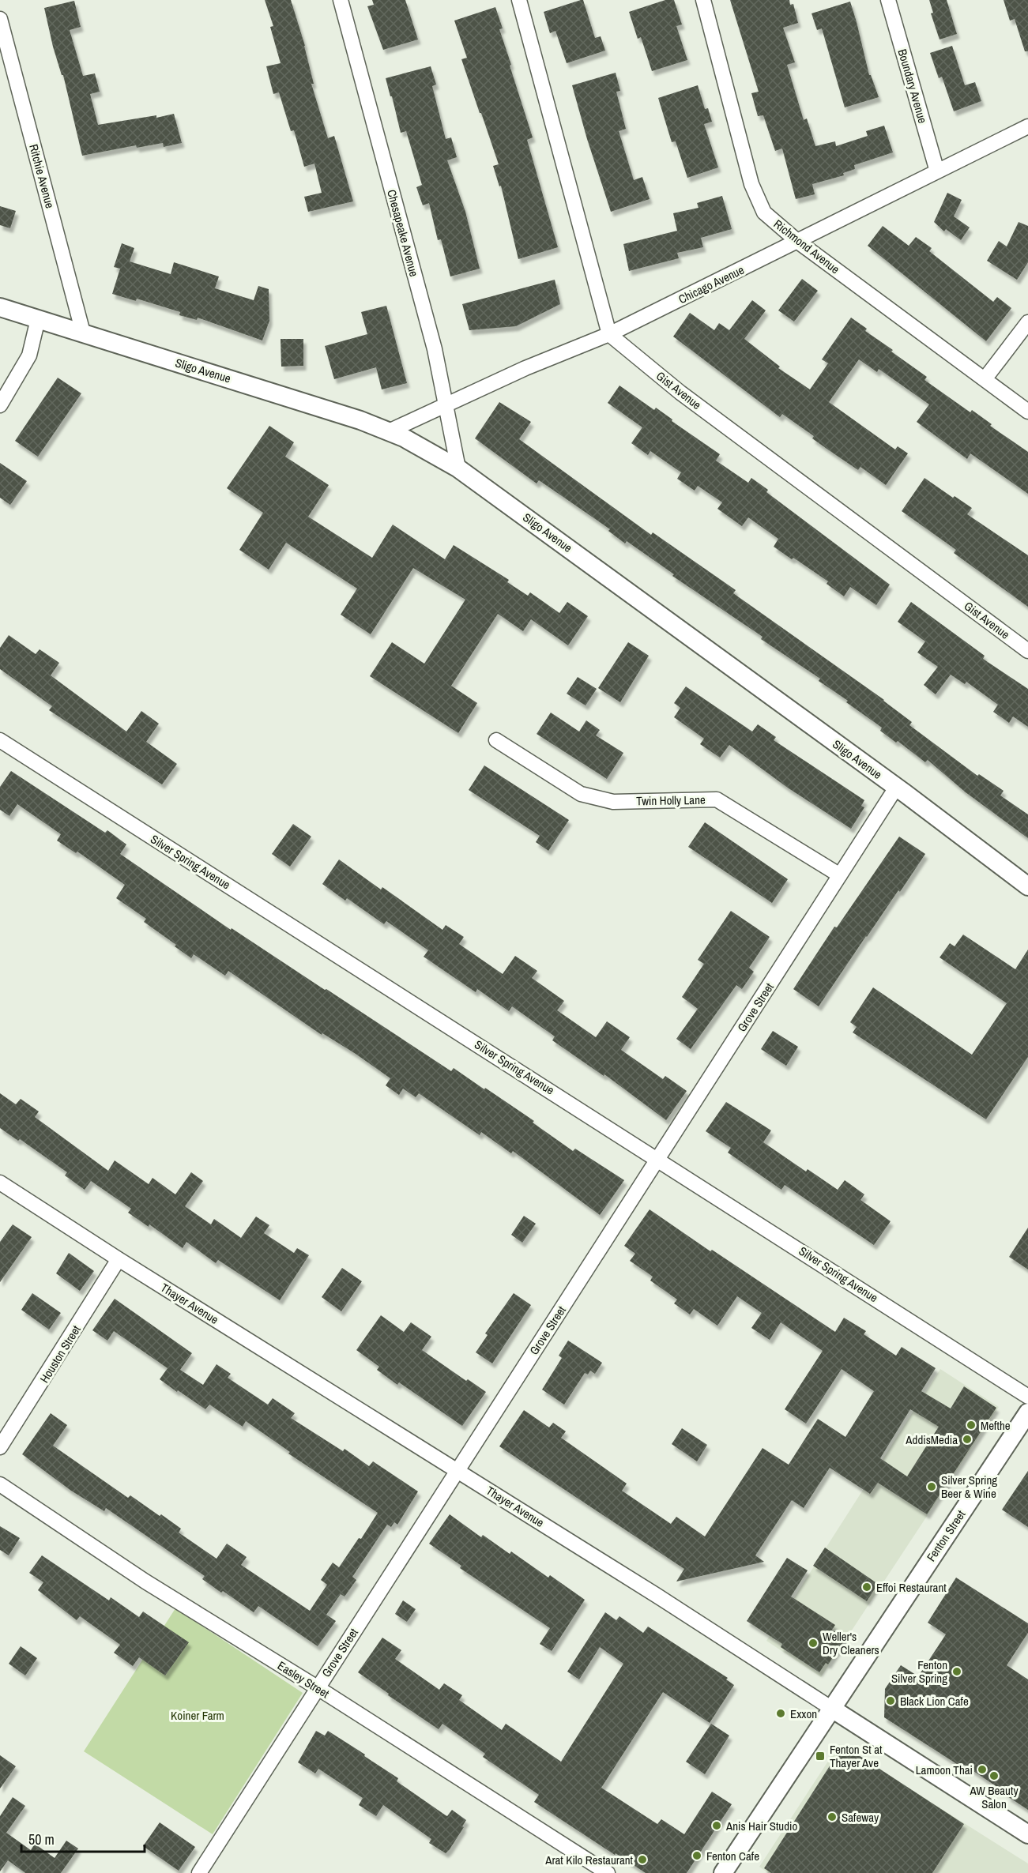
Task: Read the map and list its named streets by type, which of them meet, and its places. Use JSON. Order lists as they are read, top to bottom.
{
  "streets": {
    "street": [
      "Boundary Avenue",
      "Ritchie Avenue",
      "Chesapeake Avenue",
      "Richmond Avenue",
      "Chicago Avenue",
      "Sligo Avenue",
      "Gist Avenue",
      "Twin Holly Lane",
      "Silver Spring Avenue",
      "Grove Street",
      "Thayer Avenue",
      "Houston Street",
      "Fenton Street",
      "Easley Street"
    ]
  },
  "crossings": [
    ["Boundary Avenue", "Chicago Avenue"],
    ["Ritchie Avenue", "Sligo Avenue"],
    ["Chesapeake Avenue", "Chicago Avenue"],
    ["Chesapeake Avenue", "Sligo Avenue"],
    ["Richmond Avenue", "Chicago Avenue"],
    ["Chicago Avenue", "Sligo Avenue"],
    ["Chicago Avenue", "Gist Avenue"],
    ["Sligo Avenue", "Grove Street"],
    ["Twin Holly Lane", "Grove Street"],
    ["Silver Spring Avenue", "Grove Street"],
    ["Grove Street", "Thayer Avenue"],
    ["Grove Street", "Easley Street"],
    ["Thayer Avenue", "Houston Street"],
    ["Thayer Avenue", "Fenton Street"]
  ],
  "parks": ["Koiner Farm"],
  "places": {
    "other": [
      "Mefthe",
      "AddisMedia",
      "Silver Spring Beer & Wine",
      "Effoi Restaurant",
      "Weller's Dry Cleaners",
      "Fenton Silver Spring",
      "Black Lion Cafe",
      "Exxon",
      "Lamoon Thai",
      "AW Beauty Salon",
      "Safeway",
      "Anis Hair Studio",
      "Fenton Cafe",
      "Arat Kilo Restaurant"
    ],
    "transit": ["Fenton St at Thayer Ave"]
  },
  "scale_bar": "50 m"
}
